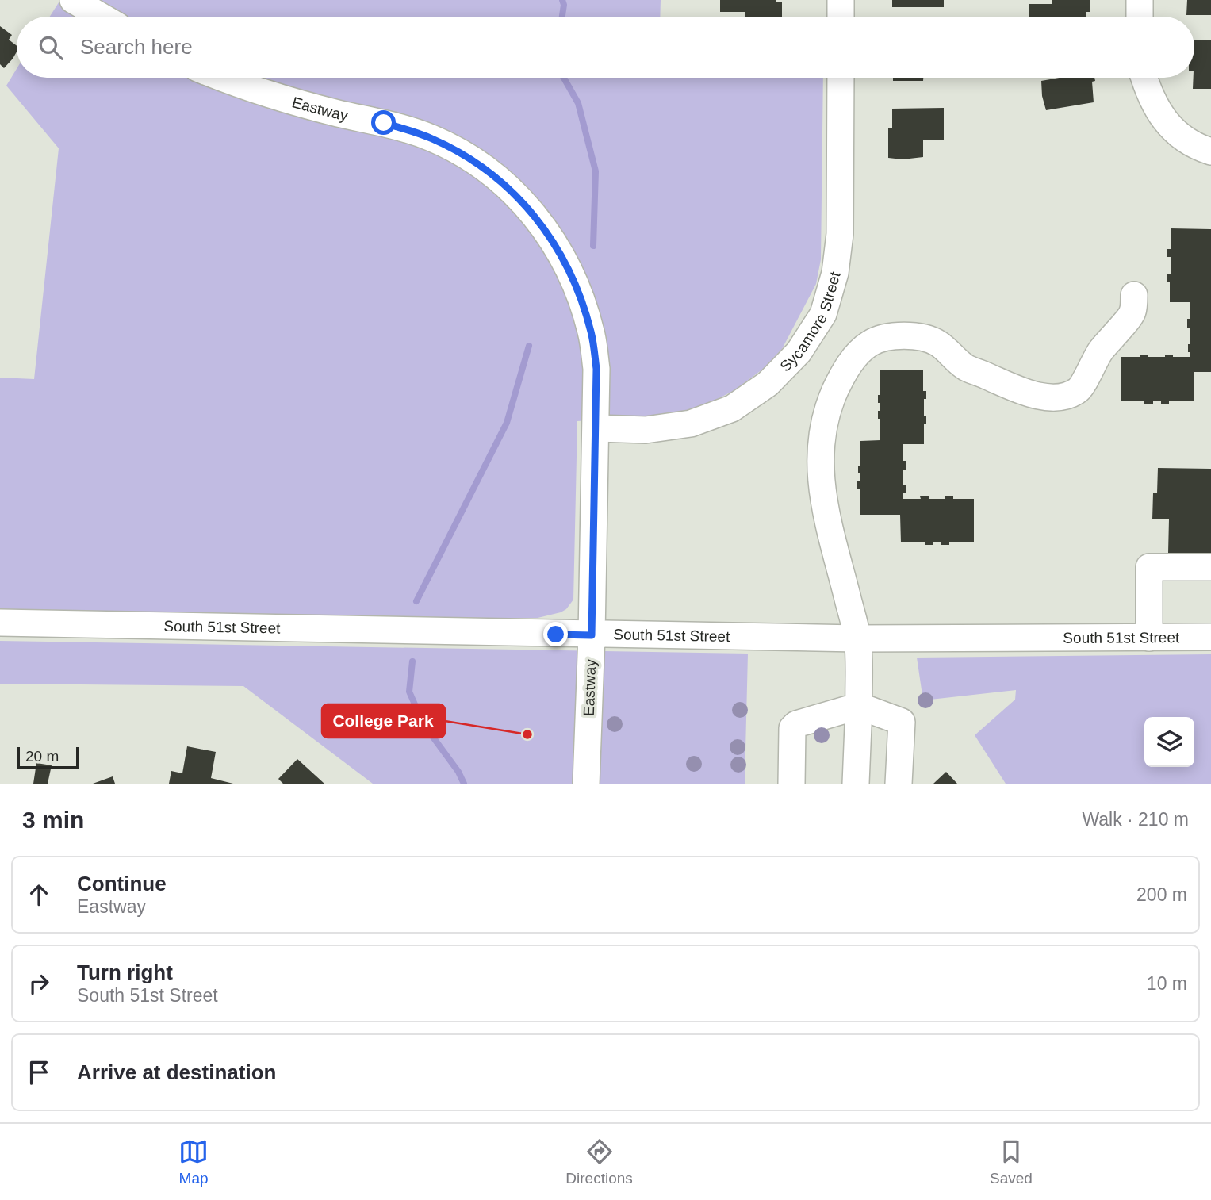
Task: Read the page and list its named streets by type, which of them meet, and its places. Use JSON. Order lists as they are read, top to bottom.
{
  "streets": {
    "street": ["Eastway", "Sycamore Street", "South 51st Street"]
  },
  "crossings": [
    ["Eastway", "Sycamore Street"],
    ["Eastway", "South 51st Street"]
  ],
  "places": ["College Park"],
  "scale_bar": "20 m",
  "page": {
    "search": "Search here",
    "scale": "20 m",
    "heading": ["3 min", "Walk · 210 m"],
    "list": [
      ["Continue", "Eastway", "200 m"],
      ["Turn right", "South 51st Street", "10 m"],
      "Arrive at destination"
    ],
    "nav": ["Map", "Directions", "Saved"]
  }
}
